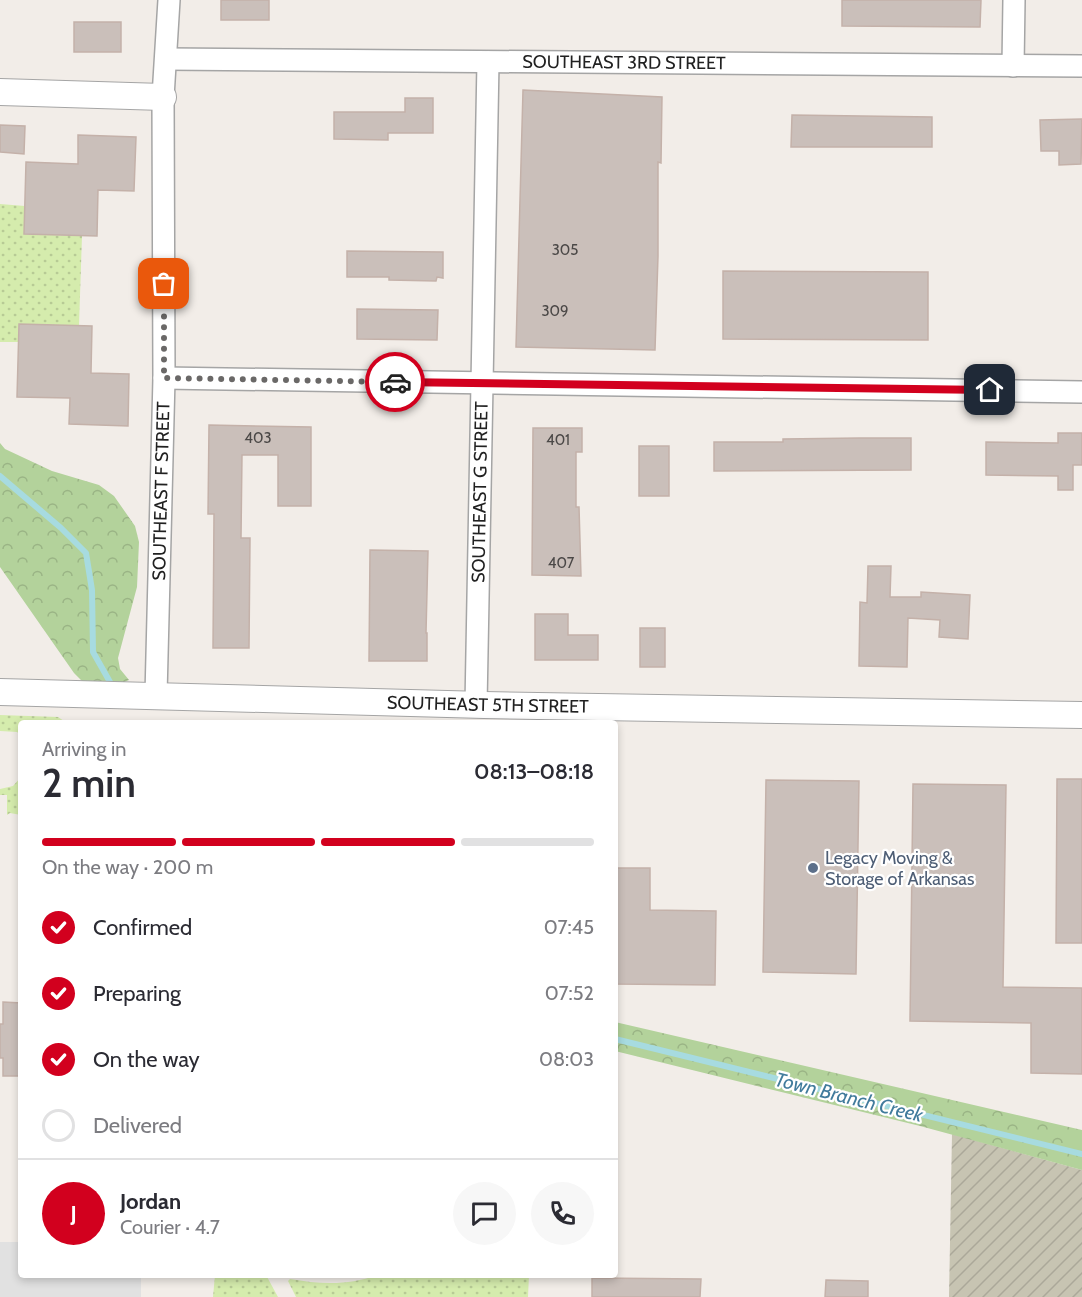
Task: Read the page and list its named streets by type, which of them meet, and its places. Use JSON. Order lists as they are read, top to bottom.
{
  "streets": {
    "street": [
      "SOUTHEAST 3RD STREET",
      "SOUTHEAST G STREET",
      "SOUTHEAST F STREET",
      "SOUTHEAST 5TH STREET"
    ]
  },
  "crossings": [
    ["SOUTHEAST 3RD STREET", "SOUTHEAST G STREET"],
    ["SOUTHEAST 3RD STREET", "SOUTHEAST F STREET"],
    ["SOUTHEAST G STREET", "SOUTHEAST 5TH STREET"],
    ["SOUTHEAST F STREET", "SOUTHEAST 5TH STREET"]
  ],
  "water": ["Town Branch Creek"],
  "places": ["Legacy Moving & Storage of Arkansas"],
  "house_numbers": [
    "305",
    "309",
    "403",
    "401",
    "407"
  ],
  "page": {
    "heading": ["2 min", "Arriving in", "08:13–08:18"],
    "panel": ["Jordan", "Courier · 4.7"],
    "bar": "On the way · 200 m",
    "list": [
      ["Confirmed", "07:45"],
      ["Preparing", "07:52"],
      ["On the way", "08:03"],
      "Delivered"
    ],
    "round": "J"
  }
}
